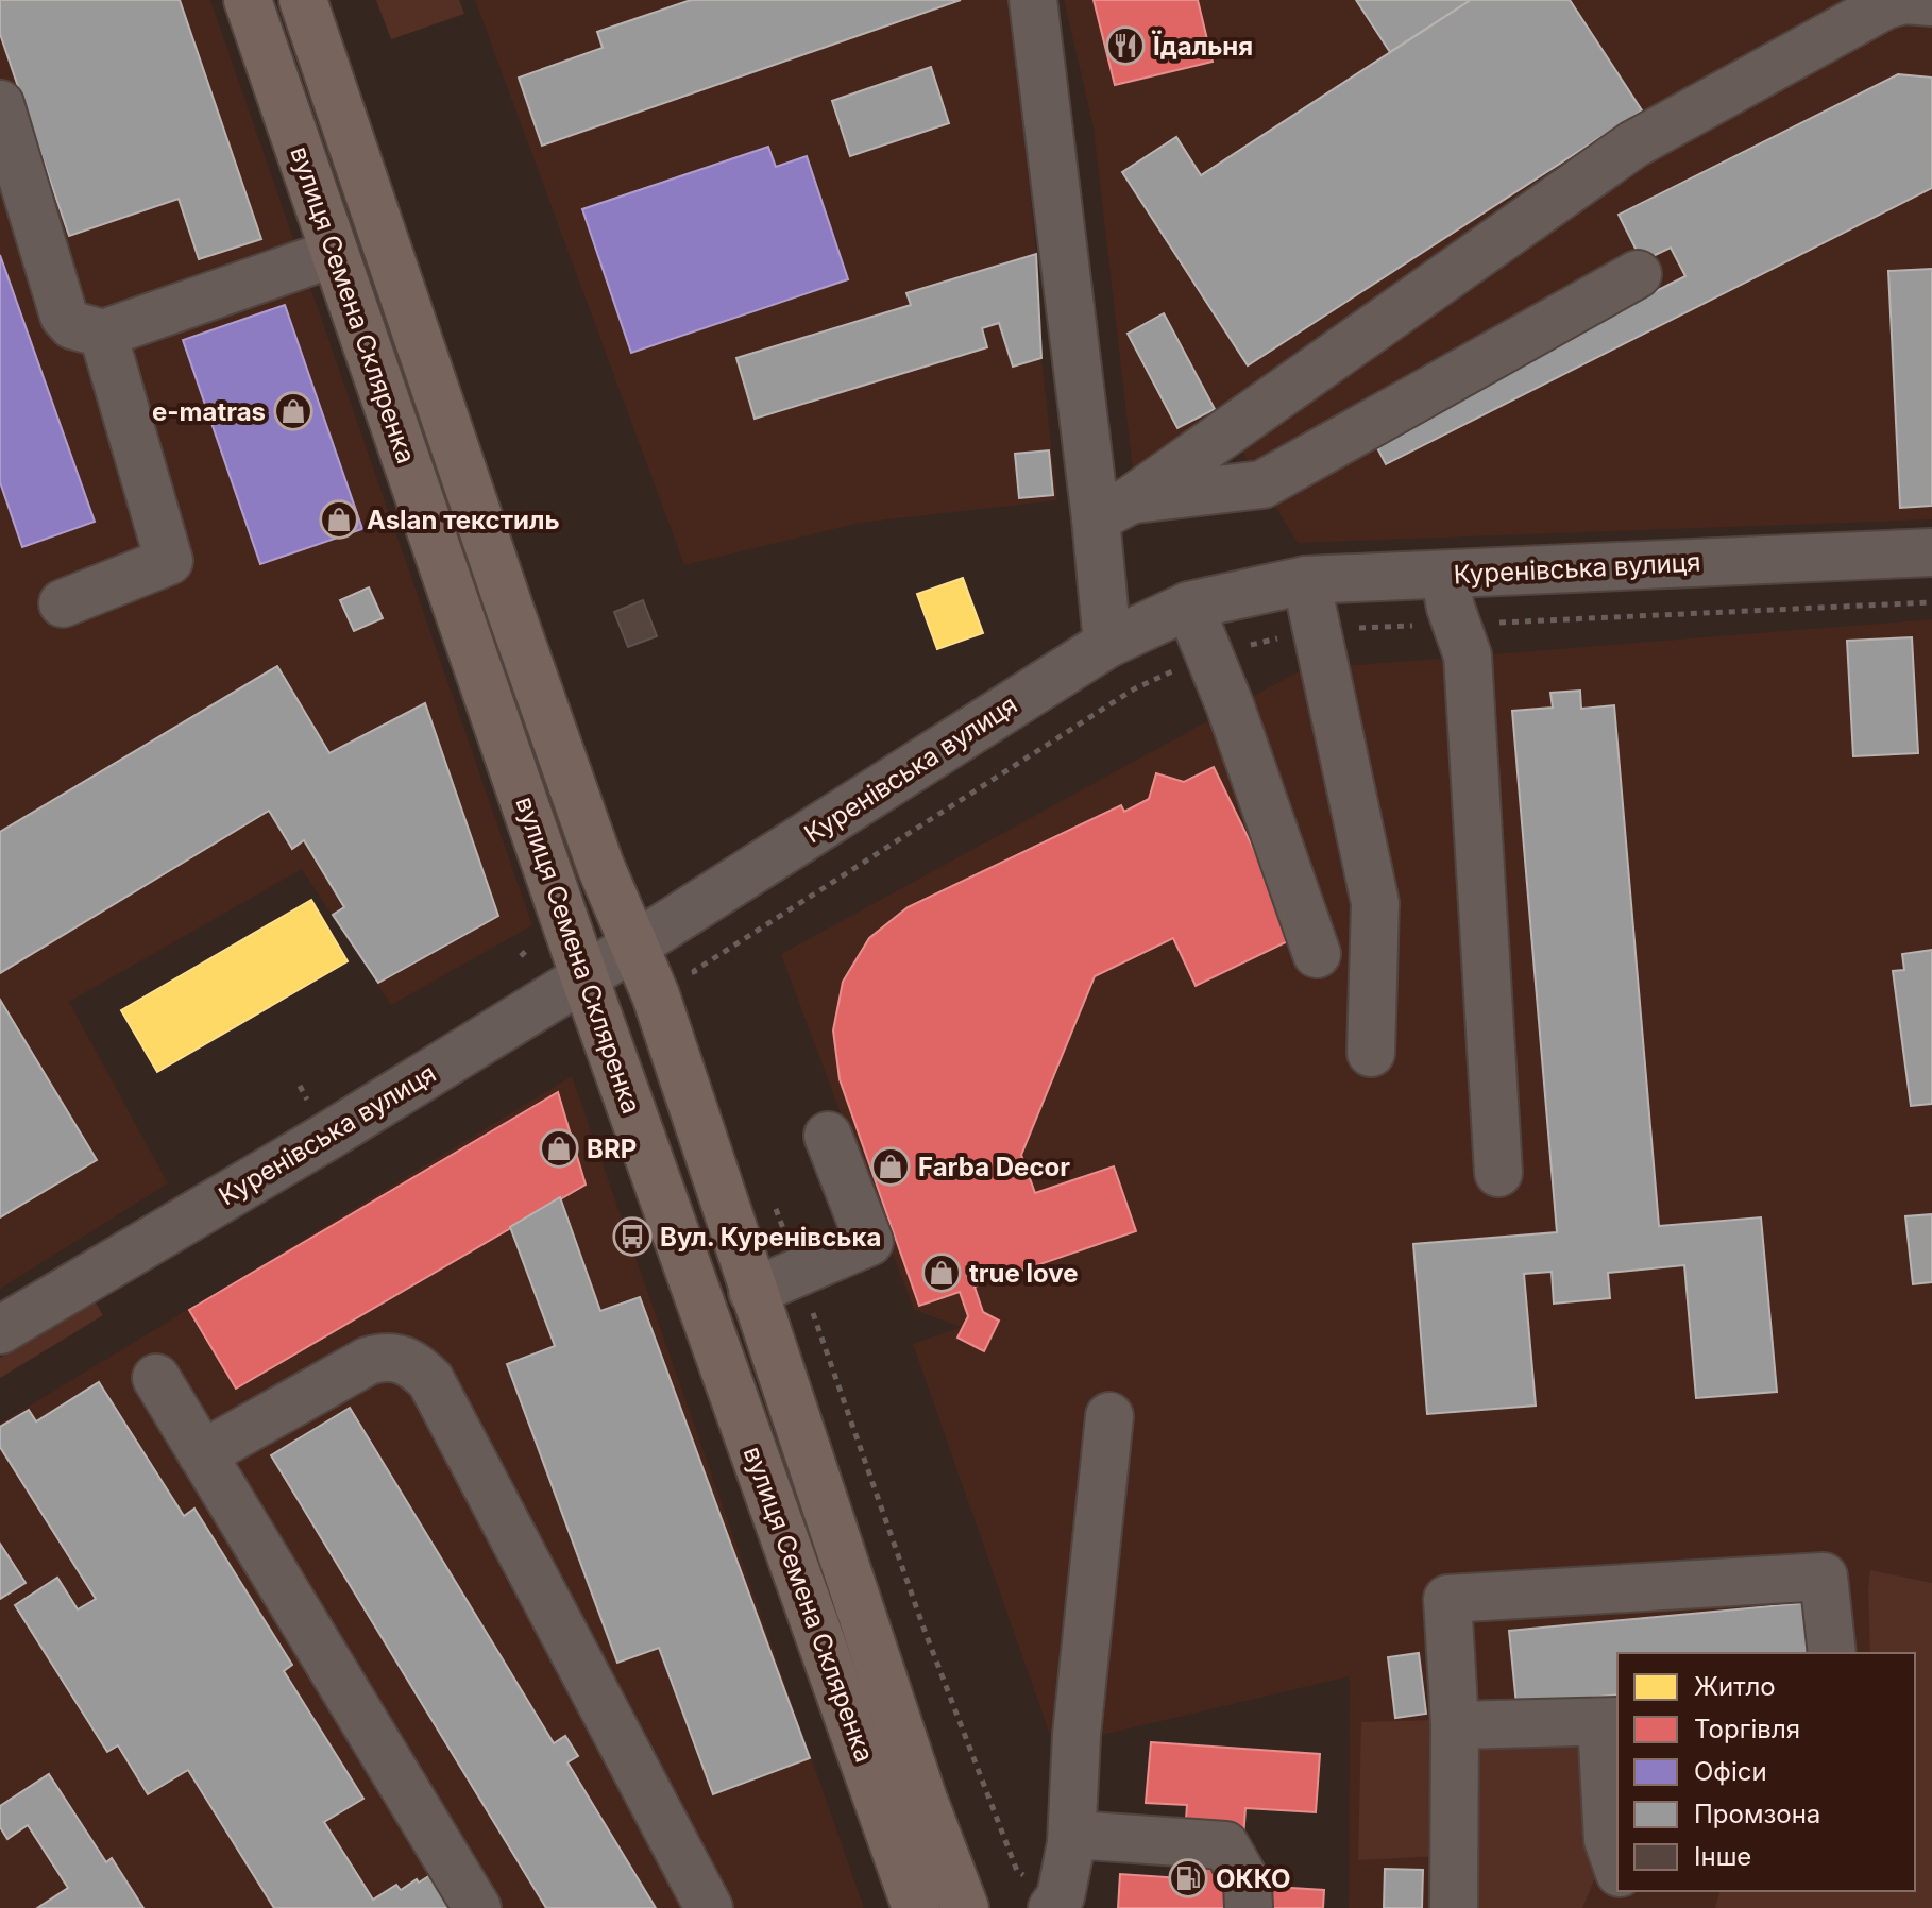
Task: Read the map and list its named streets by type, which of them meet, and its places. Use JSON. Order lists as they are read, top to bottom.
{
  "streets": {
    "main road": ["вулиця Семена Скляренка"],
    "street": ["Куренівська вулиця"]
  },
  "crossings": [
    ["вулиця Семена Скляренка", "Куренівська вулиця"]
  ],
  "places": {
    "restaurant": ["Їдальня"],
    "shop": [
      "e-matras",
      "Aslan текстиль",
      "BRP",
      "Farba Decor",
      "true love"
    ],
    "bus stop": ["Вул. Куренівська"],
    "fuel station": ["ОККО"]
  },
  "legend": [
    "Житло",
    "Торгівля",
    "Офіси",
    "Промзона",
    "Інше"
  ]
}
